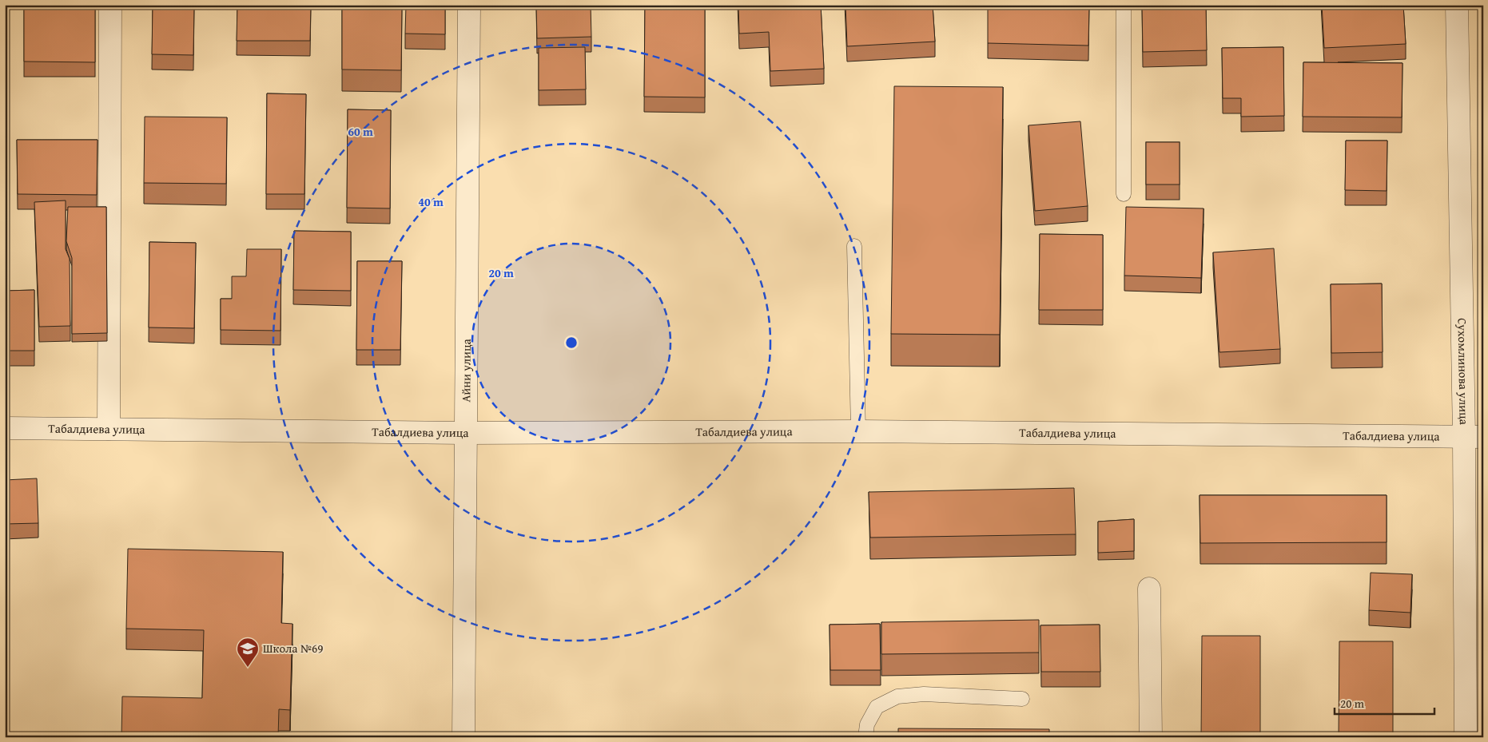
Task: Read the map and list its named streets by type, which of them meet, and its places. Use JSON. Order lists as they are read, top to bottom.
{
  "streets": {
    "street": ["Сухомлинова улица", "Айни улица", "Табалдиева улица"]
  },
  "crossings": [
    ["Сухомлинова улица", "Табалдиева улица"],
    ["Айни улица", "Табалдиева улица"]
  ],
  "places": {
    "school or university": ["Школа №69"]
  },
  "scale_bar": "20 m",
  "rings": ["60 m", "40 m", "20 m"]
}
